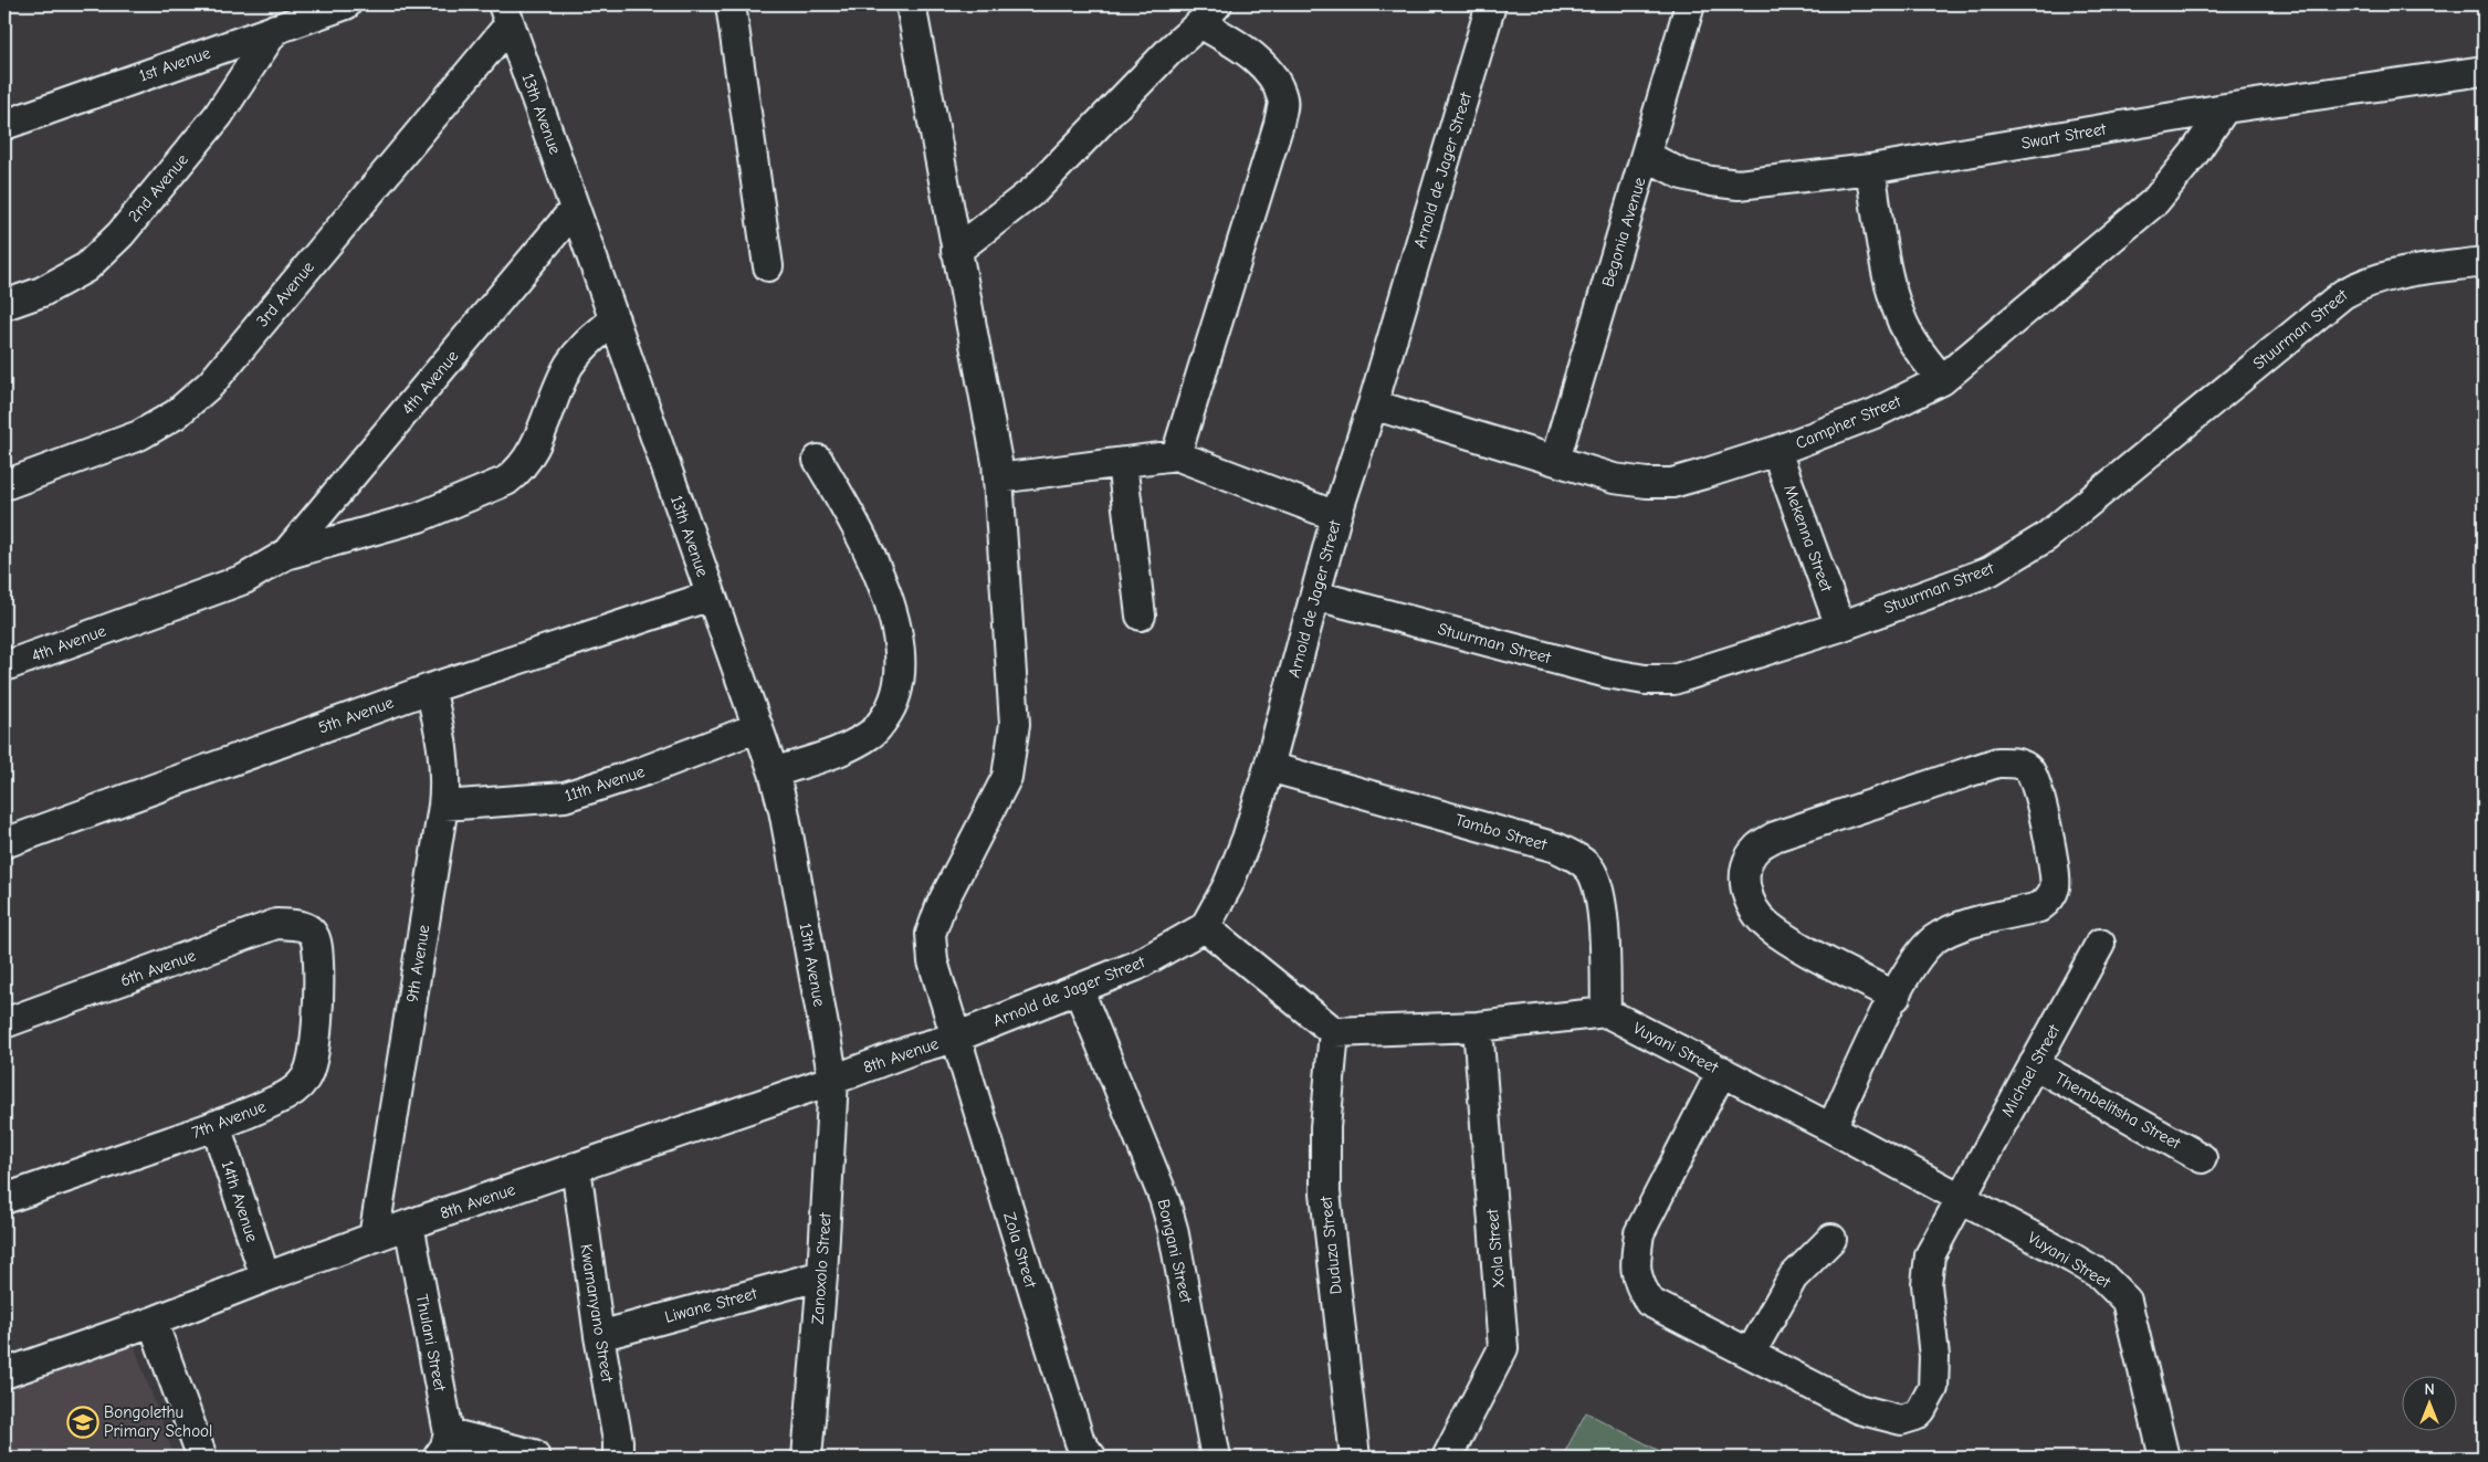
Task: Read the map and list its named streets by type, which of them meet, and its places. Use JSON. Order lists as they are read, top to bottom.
{
  "streets": {
    "street": [
      "1st Avenue",
      "13th Avenue",
      "Swart Street",
      "Arnold de Jager Street",
      "2nd Avenue",
      "Begonia Avenue",
      "3rd Avenue",
      "Stuurman Street",
      "4th Avenue",
      "Campher Street",
      "Mekenna Street",
      "5th Avenue",
      "11th Avenue",
      "Tambo Street",
      "9th Avenue",
      "6th Avenue",
      "Vuyani Street",
      "8th Avenue",
      "Michael Street",
      "Thembelitsha Street",
      "7th Avenue",
      "14th Avenue",
      "Duduza Street",
      "Xola Street",
      "Zola Street",
      "Bongani Street",
      "Zanoxolo Street",
      "Liwane Street",
      "Kwamanyano Street",
      "Thulani Street"
    ]
  },
  "crossings": [
    ["1st Avenue", "2nd Avenue"],
    ["13th Avenue", "3rd Avenue"],
    ["13th Avenue", "4th Avenue"],
    ["13th Avenue", "5th Avenue"],
    ["13th Avenue", "11th Avenue"],
    ["13th Avenue", "8th Avenue"],
    ["13th Avenue", "Zanoxolo Street"],
    ["Swart Street", "Begonia Avenue"],
    ["Swart Street", "Campher Street"],
    ["Arnold de Jager Street", "Stuurman Street"],
    ["Arnold de Jager Street", "Campher Street"],
    ["Arnold de Jager Street", "Tambo Street"],
    ["Arnold de Jager Street", "8th Avenue"],
    ["Arnold de Jager Street", "Zola Street"],
    ["Arnold de Jager Street", "Bongani Street"],
    ["Begonia Avenue", "Campher Street"],
    ["Stuurman Street", "Mekenna Street"],
    ["Campher Street", "Mekenna Street"],
    ["5th Avenue", "9th Avenue"],
    ["11th Avenue", "9th Avenue"],
    ["Tambo Street", "Vuyani Street"],
    ["9th Avenue", "8th Avenue"],
    ["6th Avenue", "7th Avenue"],
    ["Vuyani Street", "Michael Street"],
    ["8th Avenue", "14th Avenue"],
    ["8th Avenue", "Zola Street"],
    ["8th Avenue", "Zanoxolo Street"],
    ["8th Avenue", "Kwamanyano Street"],
    ["8th Avenue", "Thulani Street"],
    ["Michael Street", "Thembelitsha Street"],
    ["7th Avenue", "14th Avenue"],
    ["Zanoxolo Street", "Liwane Street"],
    ["Liwane Street", "Kwamanyano Street"]
  ],
  "places": {
    "school or university": ["Bongolethu Primary School"]
  },
  "north": "top"
}
